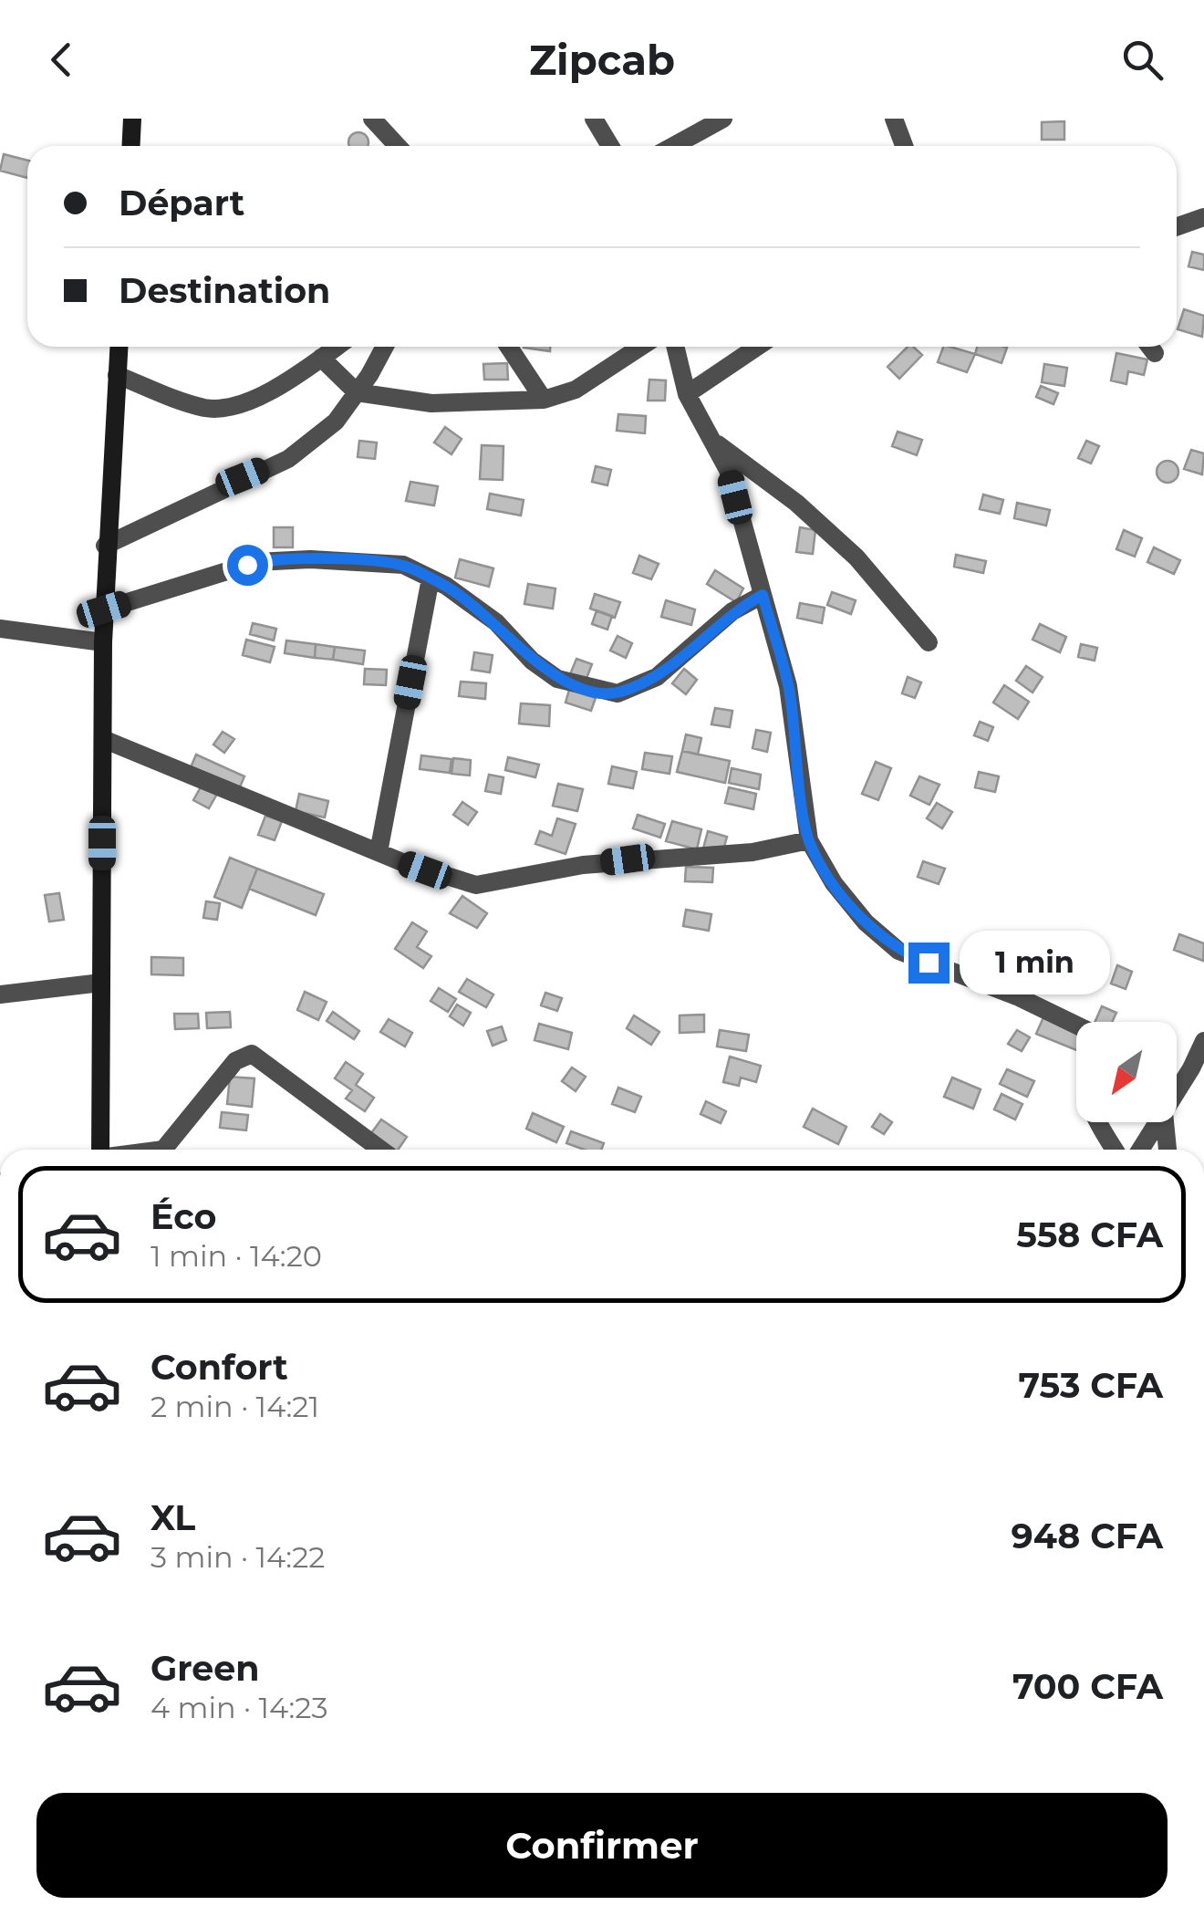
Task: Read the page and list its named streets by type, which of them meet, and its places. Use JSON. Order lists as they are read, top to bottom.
{
  "north": "bottom left",
  "page": {
    "header": "Zipcab",
    "banner": ["Départ", "Destination"],
    "bubble": "1 min",
    "list": [
      {
        "name": "Éco",
        "note": "1 min · 14:20",
        "value": "558 CFA"
      },
      {
        "name": "Confort",
        "note": "2 min · 14:21",
        "value": "753 CFA"
      },
      {
        "name": "XL",
        "note": "3 min · 14:22",
        "value": "948 CFA"
      },
      {
        "name": "Green",
        "note": "4 min · 14:23",
        "value": "700 CFA"
      }
    ],
    "buttons": "Confirmer"
  }
}
